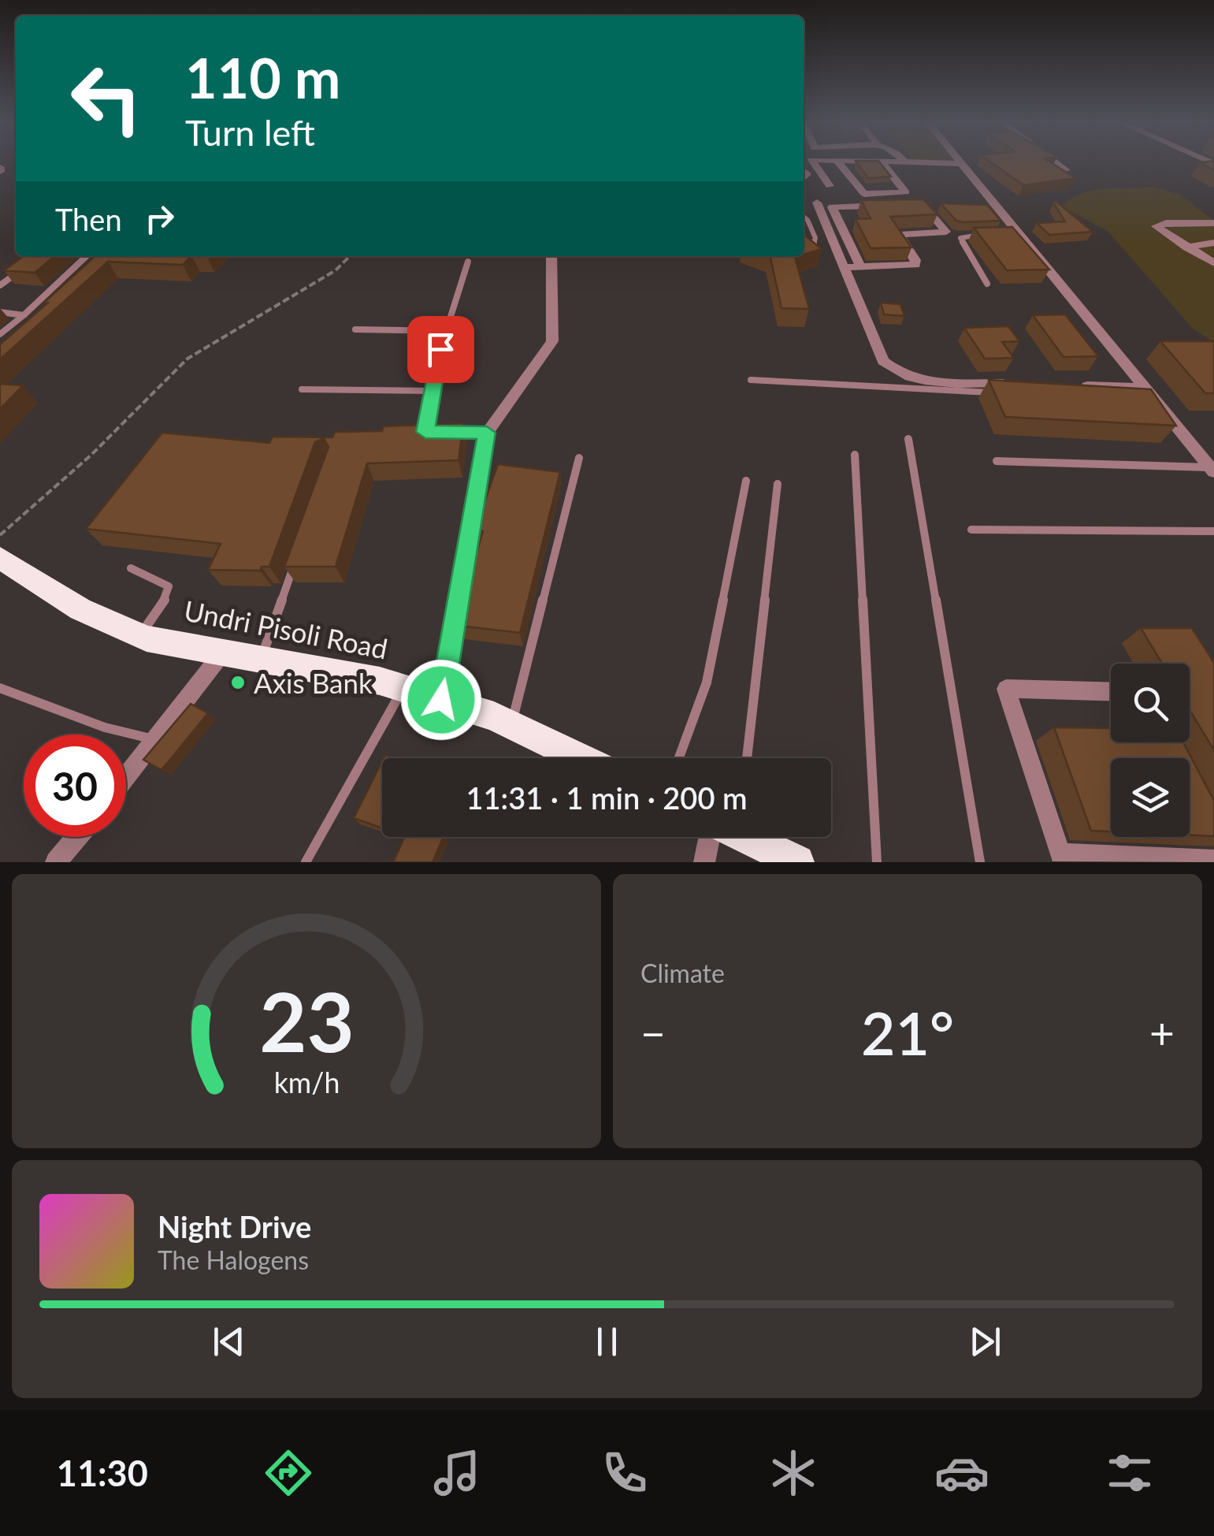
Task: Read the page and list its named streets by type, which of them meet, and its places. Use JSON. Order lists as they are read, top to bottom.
{
  "streets": {
    "highway": ["Undri Pisoli Road"]
  },
  "places": ["Axis Bank"],
  "page": {
    "turn": ["110 m", "Turn left"],
    "then": "Then",
    "limit": "30",
    "trip": "11:31 · 1 min · 200 m",
    "tile": "Climate",
    "heat": ["−", "21°", "+"],
    "song": ["Night Drive", "The Halogens"],
    "tabs": "11:30",
    "gauge": ["23", "km/h"]
  }
}
